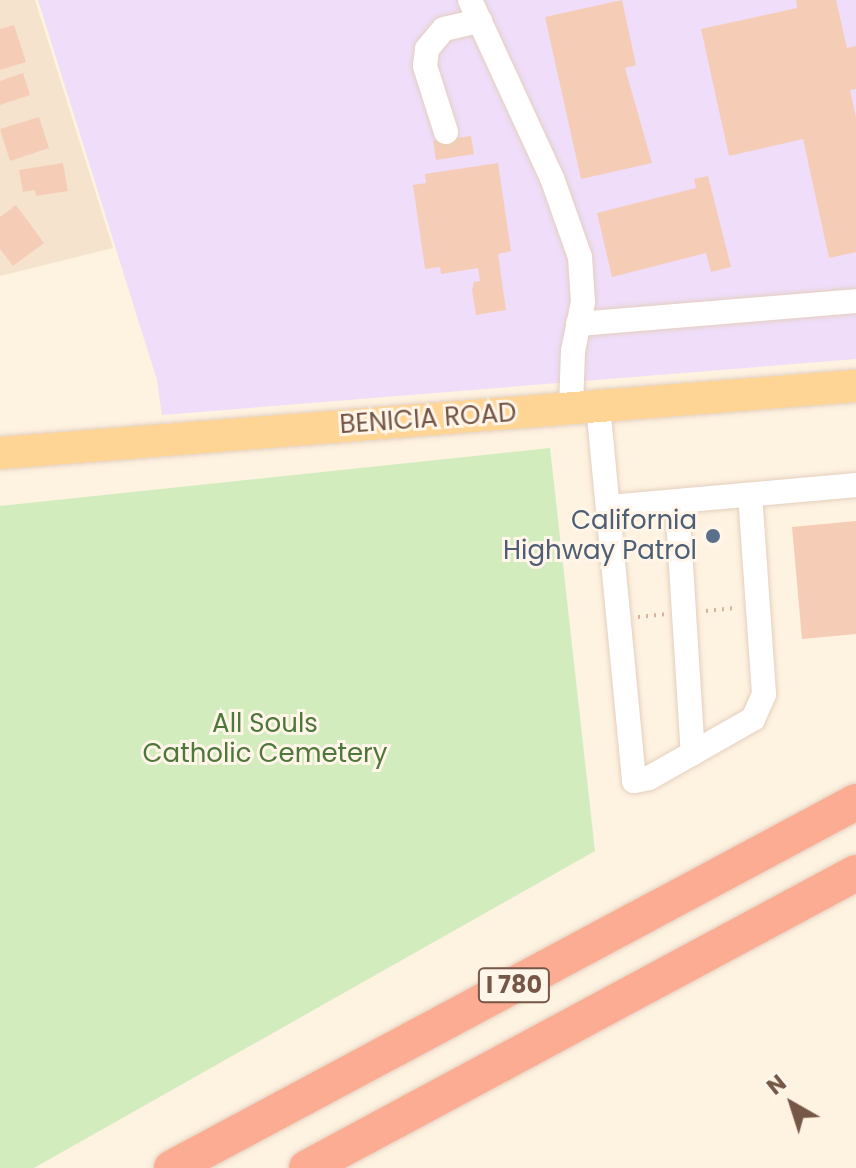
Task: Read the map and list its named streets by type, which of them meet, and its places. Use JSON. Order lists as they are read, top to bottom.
{
  "streets": {
    "highway": ["I 780"],
    "main road": ["BENICIA ROAD"]
  },
  "parks": ["All Souls Catholic Cemetery"],
  "places": ["California Highway Patrol"],
  "north": "top left"
}
